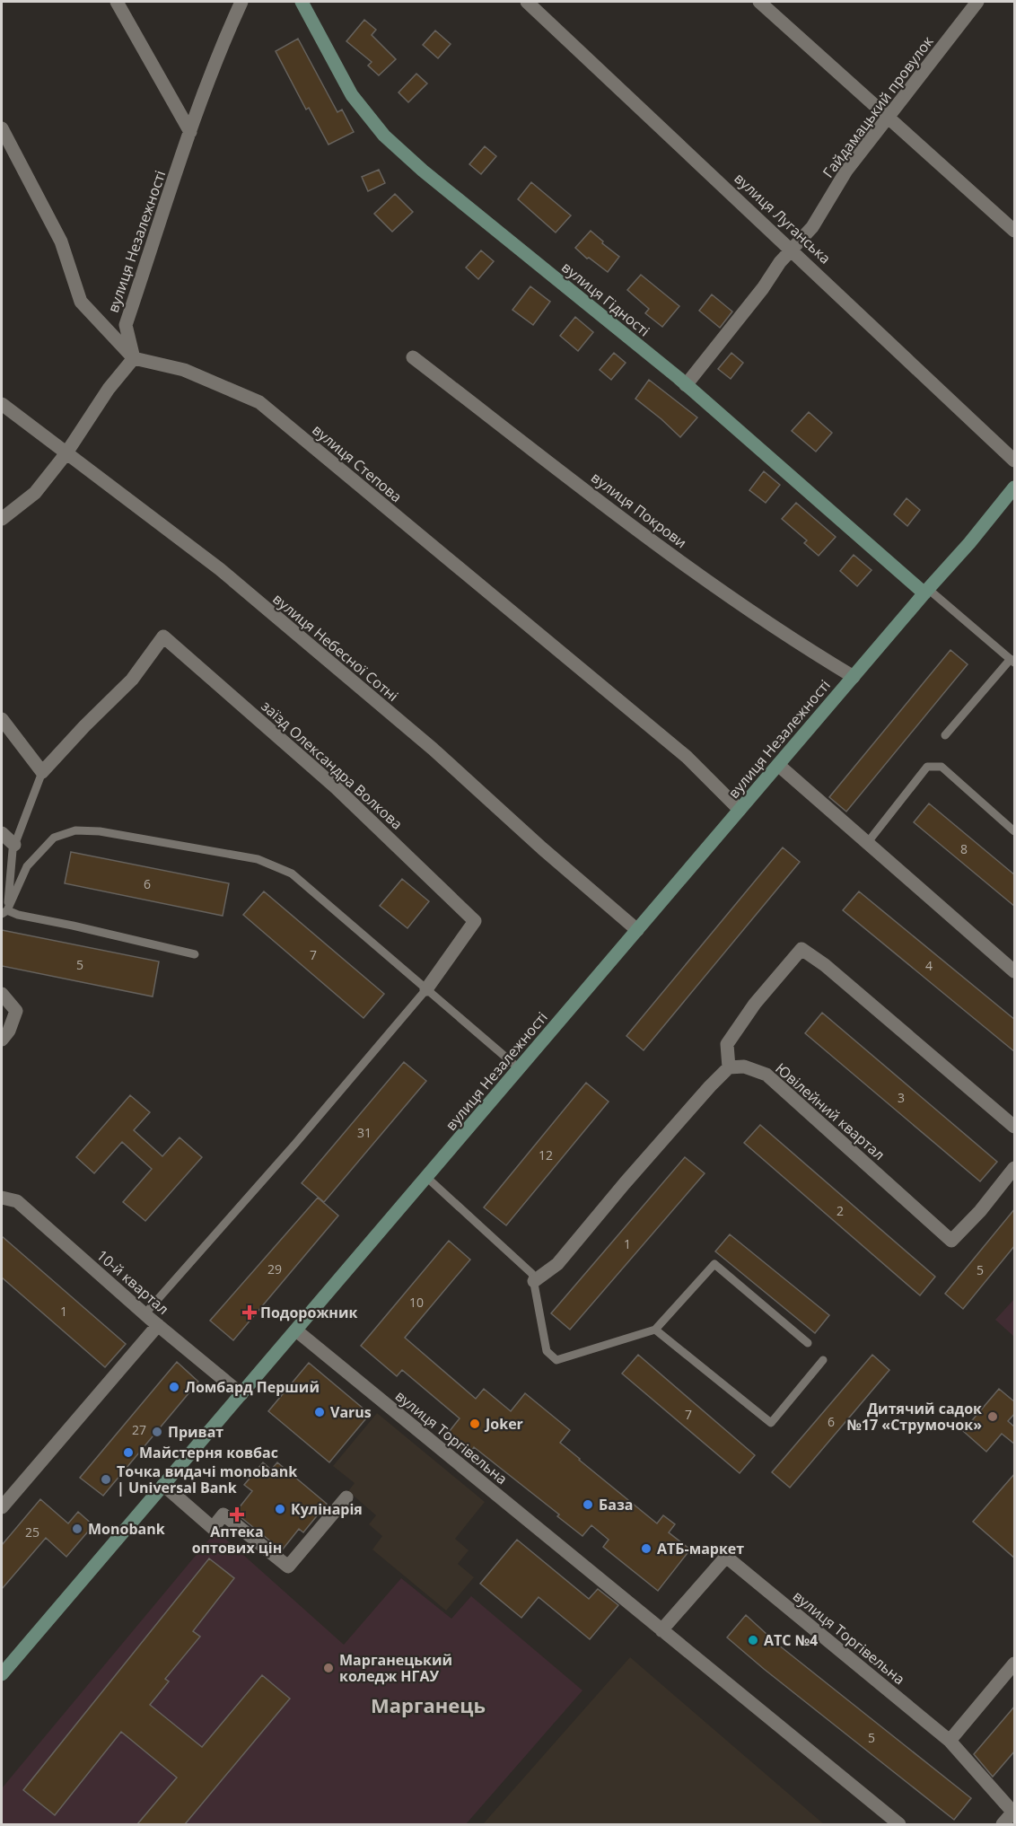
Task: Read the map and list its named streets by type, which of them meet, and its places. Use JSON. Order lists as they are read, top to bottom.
{
  "streets": {
    "main road": ["вулиця Незалежності", "вулиця Гідності"],
    "street": [
      "Гайдамацький провулок",
      "вулиця Луганська",
      "вулиця Степова",
      "вулиця Покрови",
      "вулиця Небесної Сотні",
      "заїзд Олександра Волкова",
      "Ювілейний квартал",
      "10-й квартал",
      "вулиця Торгівельна"
    ]
  },
  "crossings": [
    ["Гайдамацький провулок", "вулиця Луганська"],
    ["Гайдамацький провулок", "вулиця Гідності"],
    ["вулиця Незалежності", "вулиця Гідності"],
    ["вулиця Незалежності", "вулиця Степова"],
    ["вулиця Незалежності", "вулиця Покрови"],
    ["вулиця Незалежності", "вулиця Небесної Сотні"],
    ["вулиця Незалежності", "10-й квартал"],
    ["вулиця Незалежності", "вулиця Торгівельна"]
  ],
  "districts": ["Марганець"],
  "places": {
    "health": ["Подорожник", "Аптека оптових цін"],
    "other": [
      "Ломбард Перший",
      "Varus",
      "Дитячий садок №17 «Струмочок»",
      "Joker",
      "Приват",
      "Майстерня ковбас",
      "Точка видачі monobank | Universal Bank",
      "База",
      "Кулінарія",
      "Monobank",
      "АТБ-маркет",
      "АТС №4",
      "Марганецький коледж НГАУ"
    ]
  },
  "house_numbers": [
    "8",
    "6",
    "7",
    "5",
    "4",
    "3",
    "31",
    "12",
    "2",
    "1",
    "29",
    "5",
    "10",
    "1",
    "7",
    "6",
    "27",
    "25",
    "5"
  ]
}
